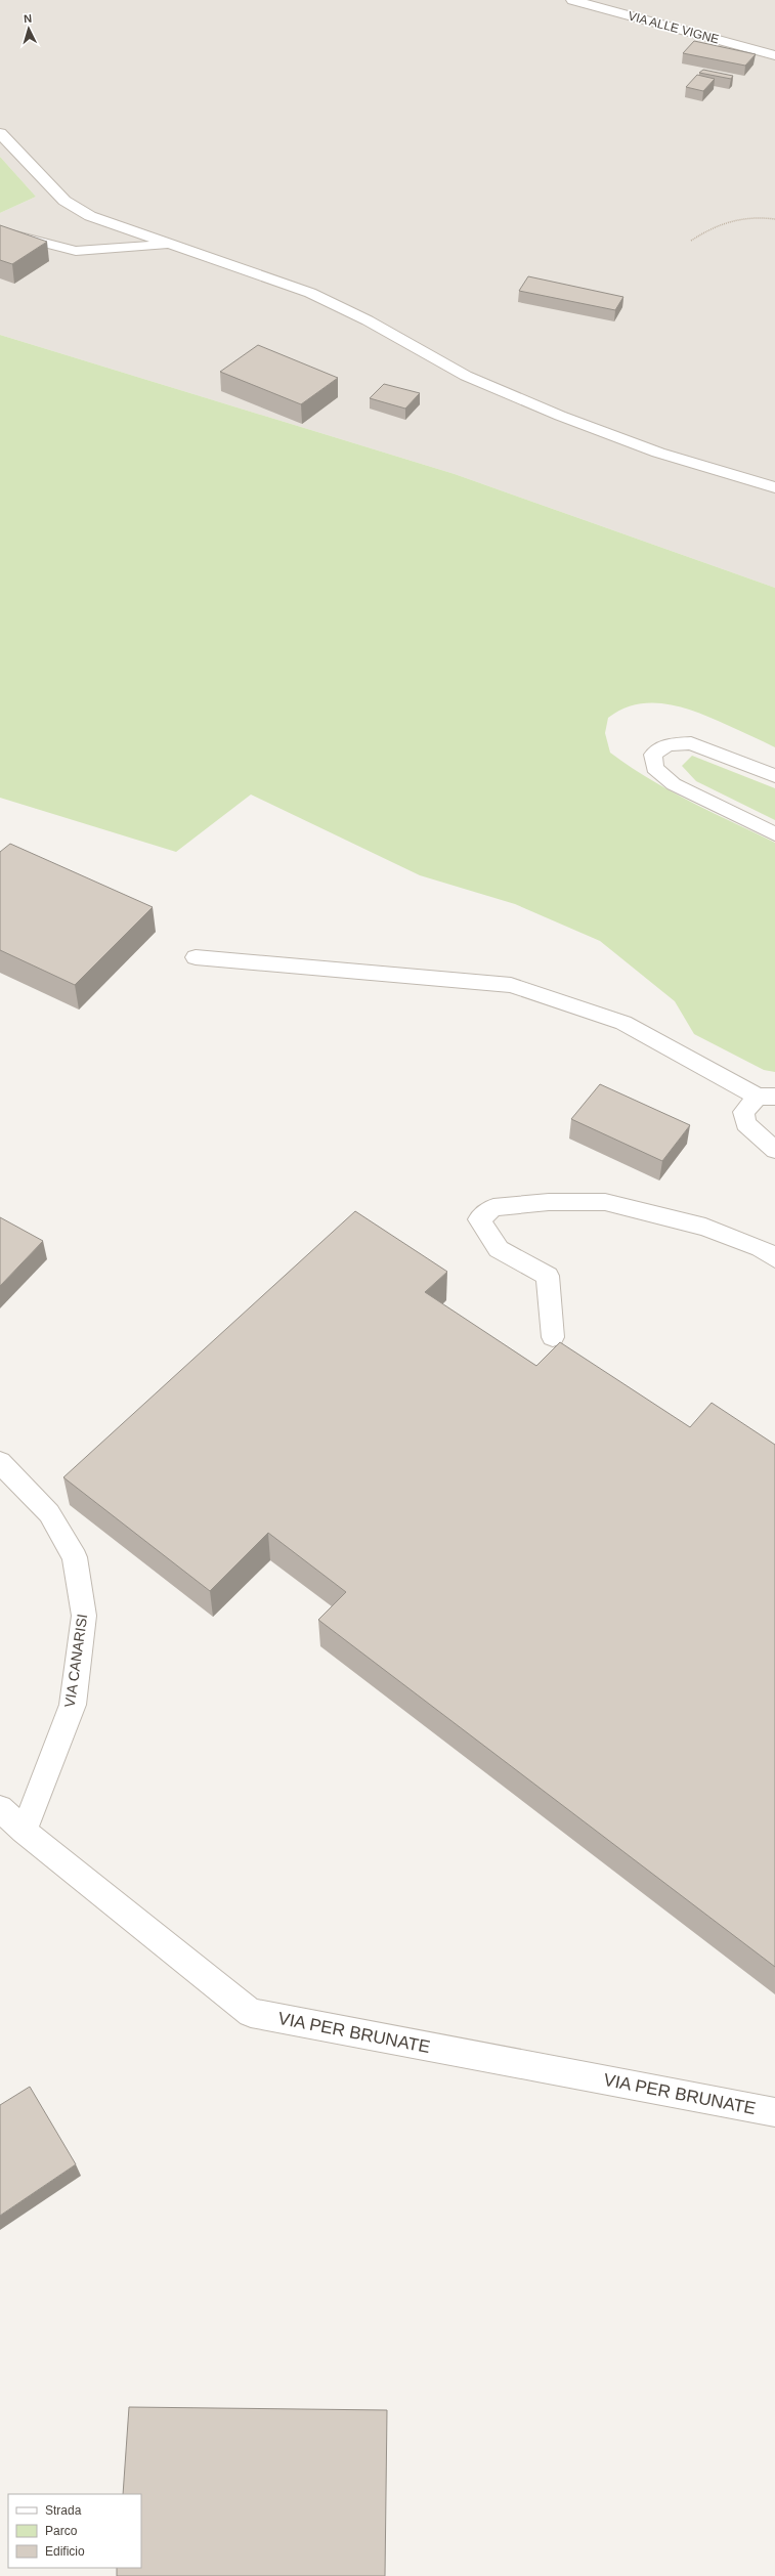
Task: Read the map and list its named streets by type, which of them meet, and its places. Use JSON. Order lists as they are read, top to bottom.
{
  "streets": {
    "street": ["VIA ALLE VIGNE", "VIA CANARISI", "VIA PER BRUNATE"]
  },
  "crossings": [
    ["VIA CANARISI", "VIA PER BRUNATE"]
  ],
  "legend": ["Strada", "Parco", "Edificio"],
  "north": "top"
}
